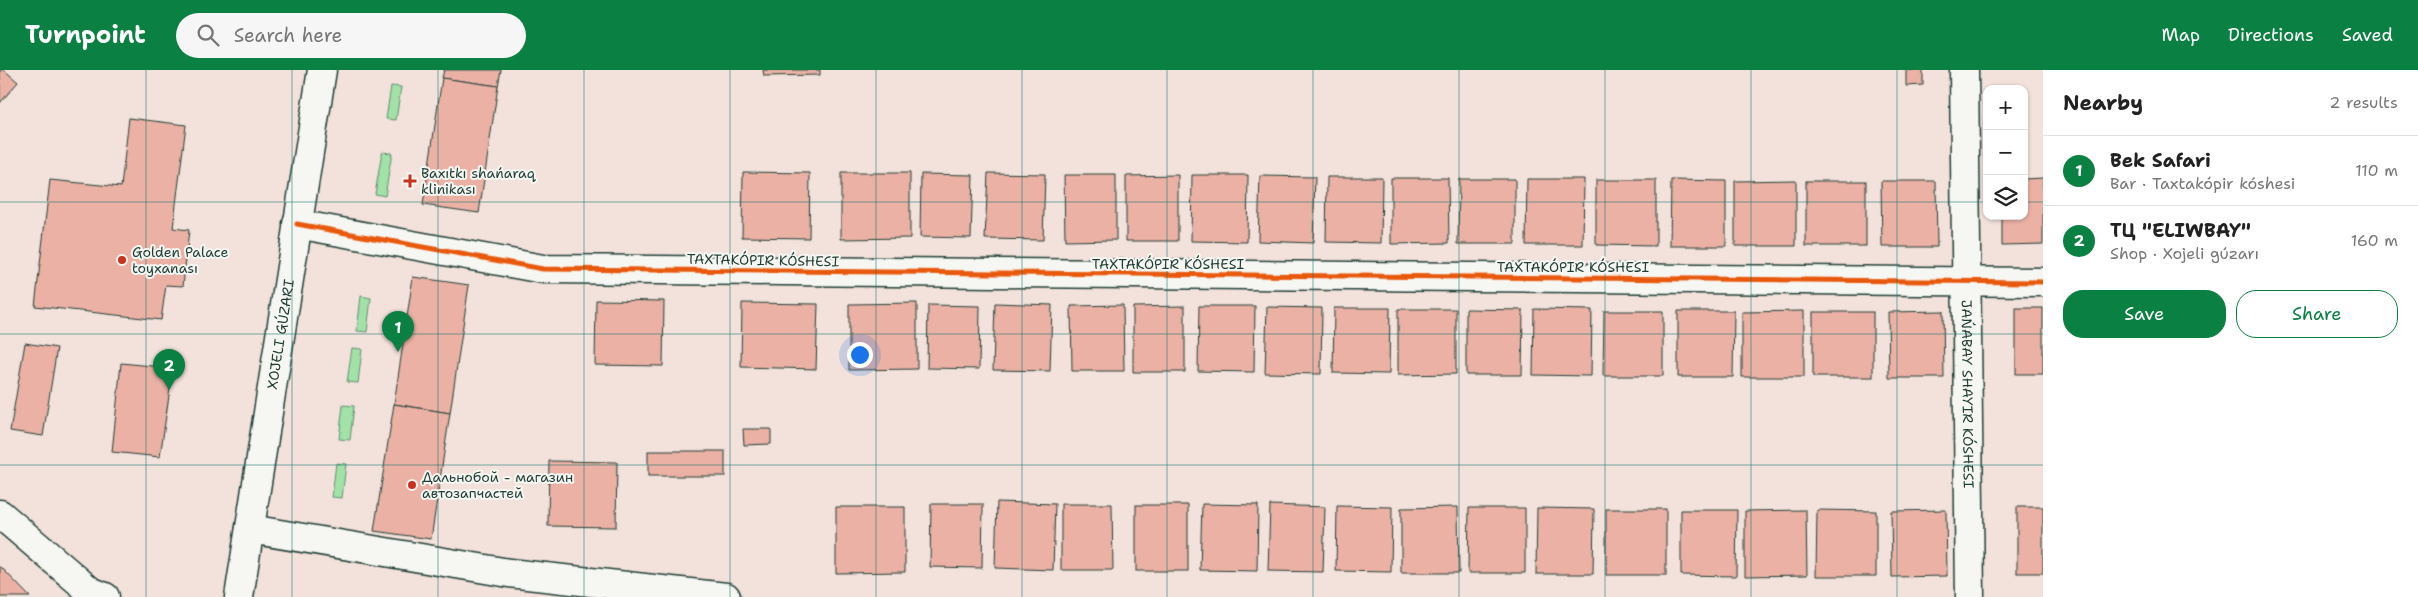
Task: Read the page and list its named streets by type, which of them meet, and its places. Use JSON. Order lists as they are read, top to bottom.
{
  "streets": {
    "street": ["TAXTAKÓPIR KÓSHESI"]
  },
  "places": {
    "health": ["Baxıtkı shańaraq klinikası"],
    "other": ["Golden Palace toyxanası", "Дальнобой - магазин автозапчастей"]
  },
  "page": {
    "header": "Turnpoint",
    "search": "Search here",
    "nav": ["Map", "Directions", "Saved"],
    "heading": ["Nearby", "2 results"],
    "map_buttons": ["+", "−"],
    "list": [
      {
        "mark": "1",
        "name": "Bek Safari",
        "note": "Bar · Taxtakópir kóshesi",
        "value": "110 m"
      },
      {
        "mark": "2",
        "name": "ТЦ \"ELIWBAY\"",
        "note": "Shop · Xojeli gúzarı",
        "value": "160 m"
      }
    ],
    "buttons": ["Save", "Share"],
    "pins": ["1", "2"]
  }
}
